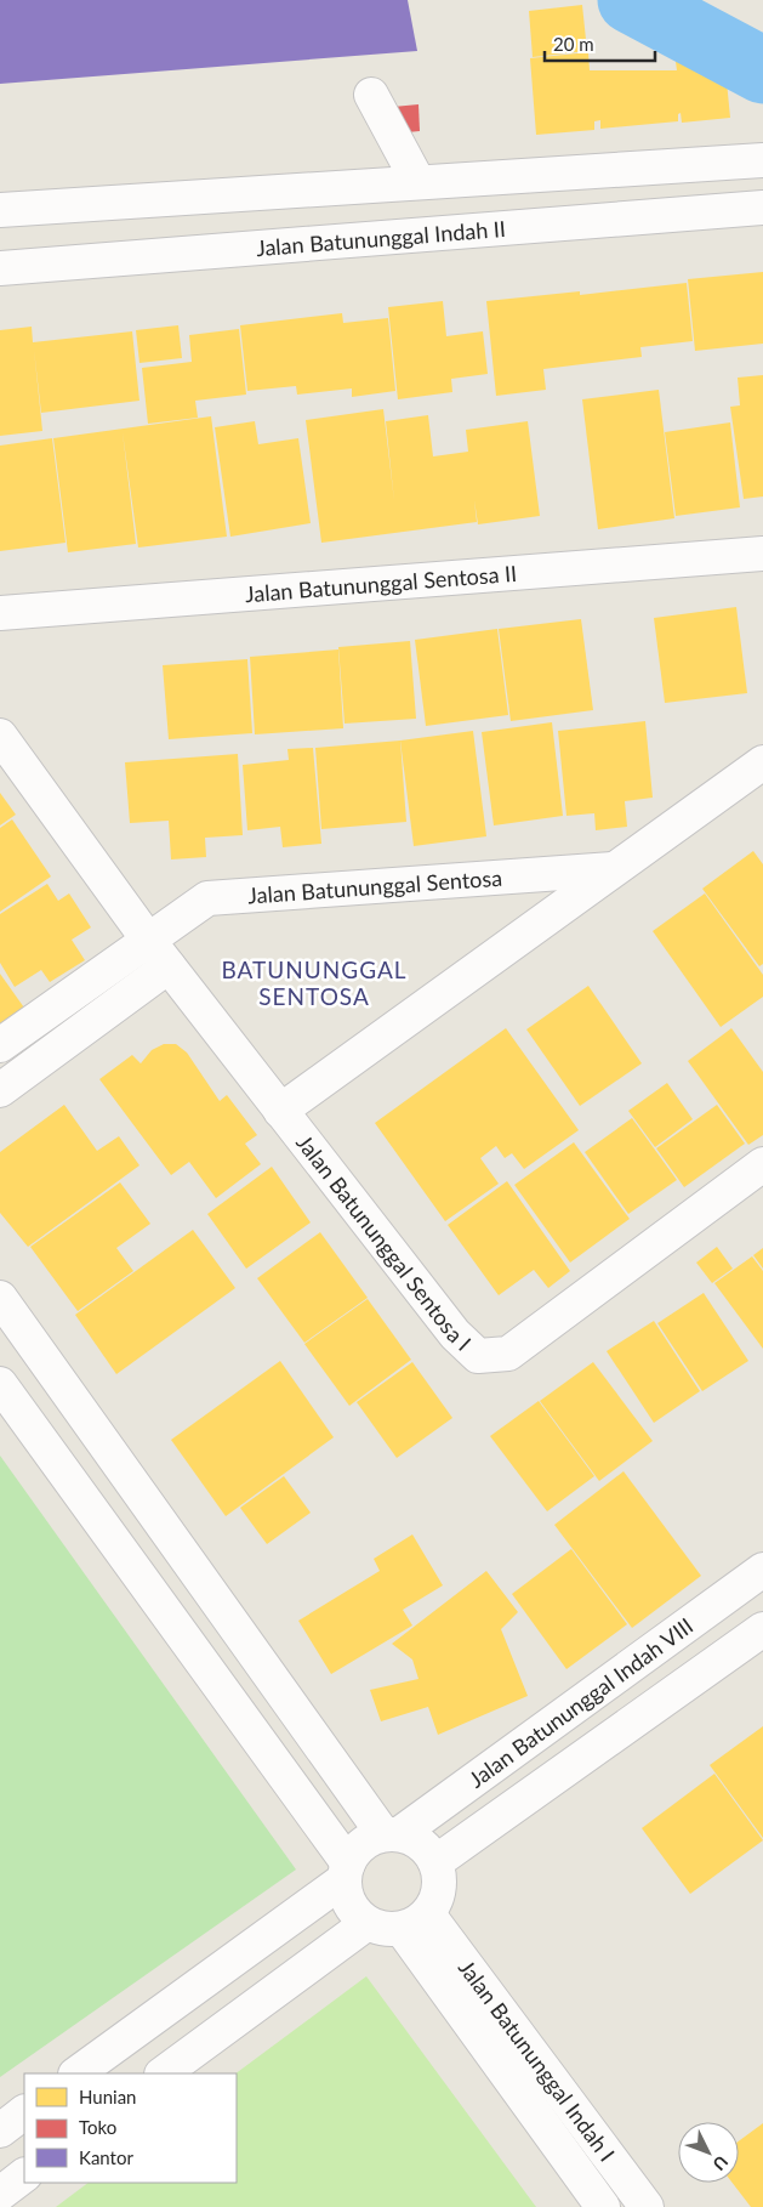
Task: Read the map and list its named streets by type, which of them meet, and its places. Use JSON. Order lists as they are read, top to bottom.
{
  "streets": {
    "street": [
      "Jalan Batununggal Indah II",
      "Jalan Batununggal Sentosa II",
      "Jalan Batununggal Sentosa",
      "Jalan Batununggal Sentosa I",
      "Jalan Batununggal Indah VIII",
      "Jalan Batununggal Indah I"
    ]
  },
  "crossings": [
    ["Jalan Batununggal Indah VIII", "Jalan Batununggal Indah I"]
  ],
  "districts": ["BATUNUNGGAL SENTOSA"],
  "legend": ["Hunian", "Toko", "Kantor"],
  "scale_bar": "20 m",
  "north": "bottom right"
}
